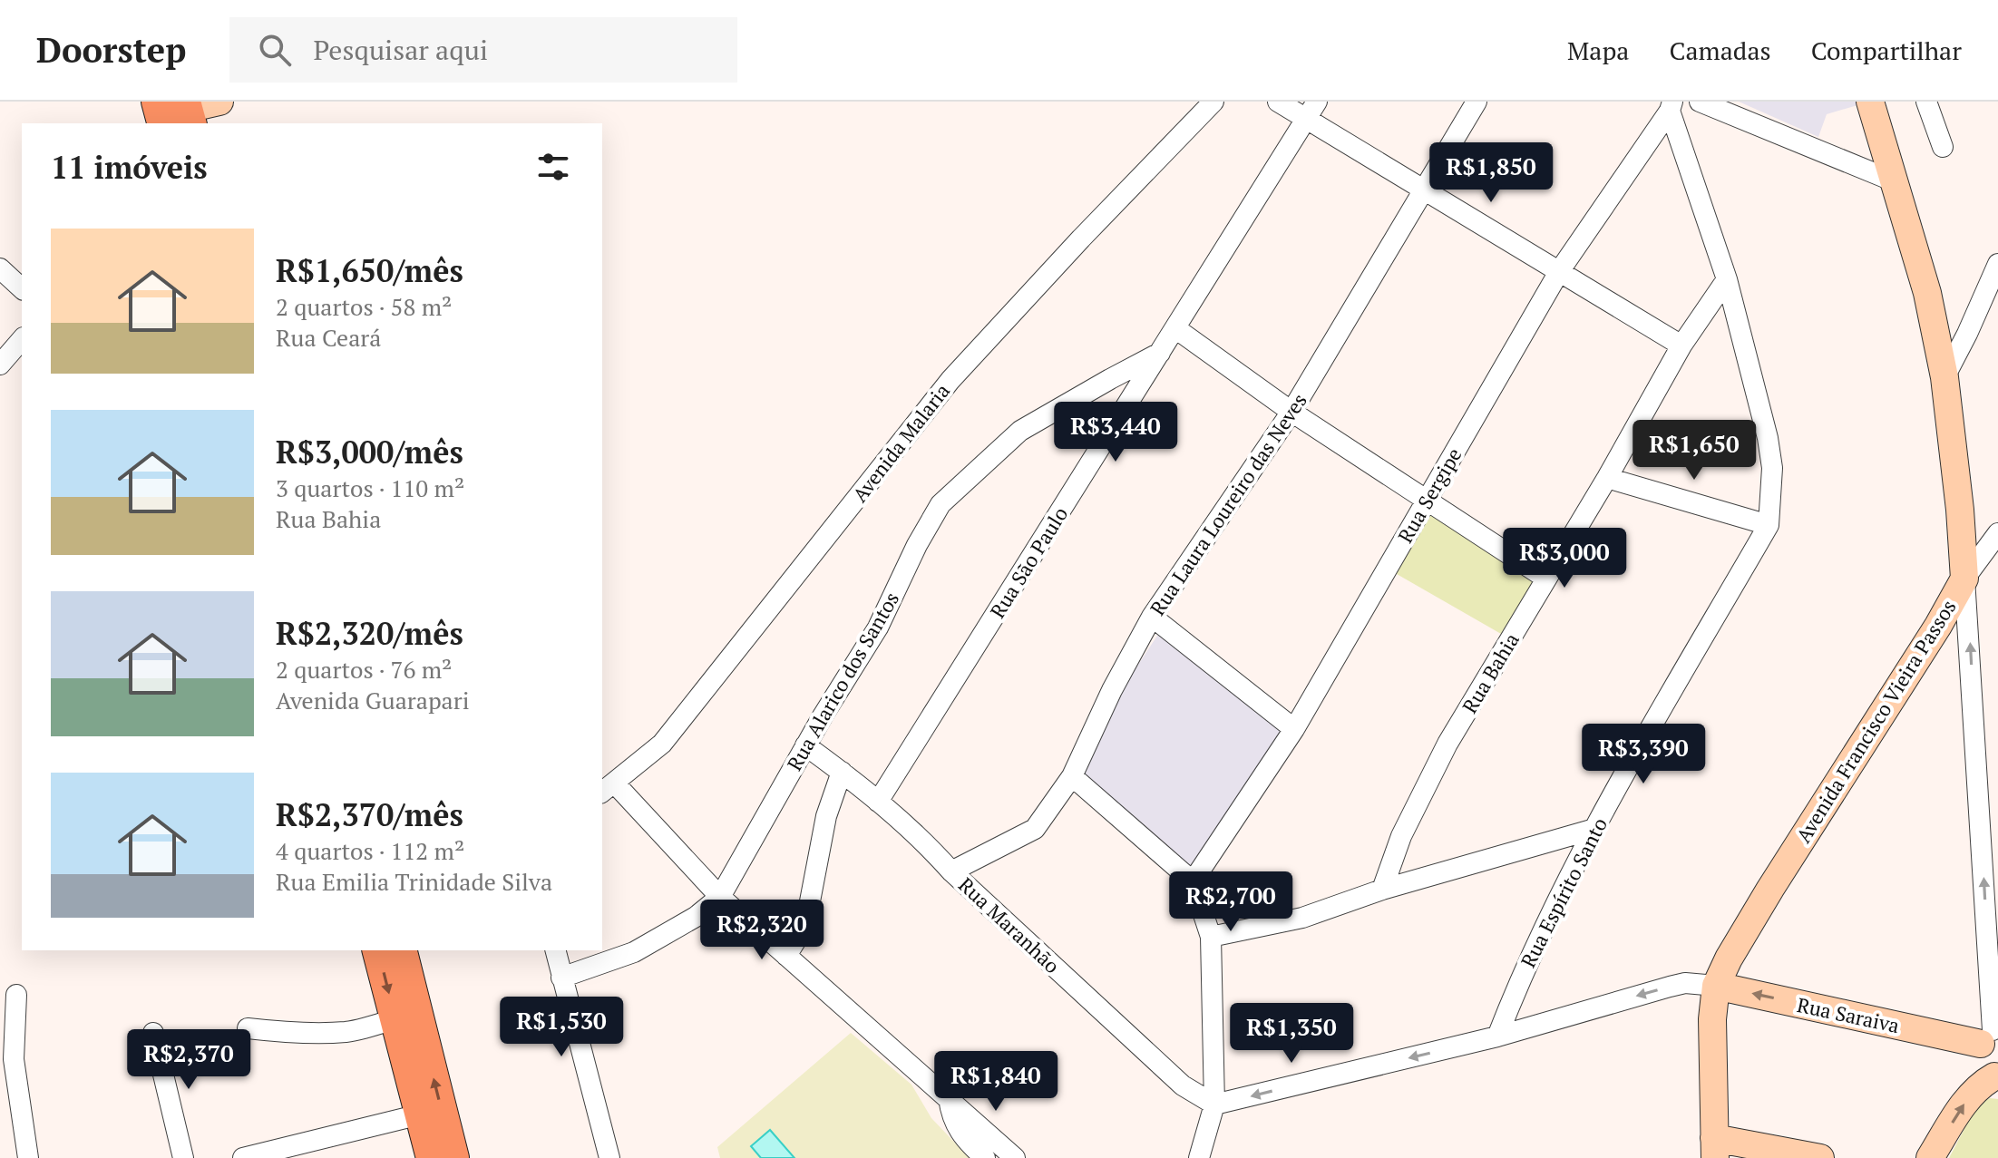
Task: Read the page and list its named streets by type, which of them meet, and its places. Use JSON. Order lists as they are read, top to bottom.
{
  "streets": {
    "main road": ["Avenida Francisco Vieira Passos", "Rua Saraiva"],
    "street": [
      "Avenida Malaria",
      "Rua Sergipe",
      "Rua Laura Loureiro das Neves",
      "Rua São Paulo",
      "Rua Bahia",
      "Rua Alarico dos Santos",
      "Rua Espírito Santo",
      "Rua Maranhão"
    ]
  },
  "crossings": [
    ["Rua Laura Loureiro das Neves", "Rua Maranhão"],
    ["Rua São Paulo", "Rua Alarico dos Santos"],
    ["Rua São Paulo", "Rua Maranhão"],
    ["Rua Alarico dos Santos", "Rua Maranhão"],
    ["Avenida Francisco Vieira Passos", "Rua Saraiva"]
  ],
  "page": {
    "header": "Doorstep",
    "search": "Pesquisar aqui",
    "nav": ["Mapa", "Camadas", "Compartilhar"],
    "heading": "11 imóveis",
    "price": [
      "R$1,850",
      "R$3,440",
      "R$1,650",
      "R$3,000",
      "R$3,390",
      "R$2,700",
      "R$2,320",
      "R$1,530",
      "R$1,350",
      "R$2,370",
      "R$1,840"
    ],
    "list": [
      {
        "name": "R$1,650/mês",
        "note": "2 quartos · 58 m² · Rua Ceará"
      },
      {
        "name": "R$3,000/mês",
        "note": "3 quartos · 110 m² · Rua Bahia"
      },
      {
        "name": "R$2,320/mês",
        "note": "2 quartos · 76 m² · Avenida Guarapari"
      },
      {
        "name": "R$2,370/mês",
        "note": "4 quartos · 112 m² · Rua Emilia Trinidade Silva"
      }
    ]
  }
}
